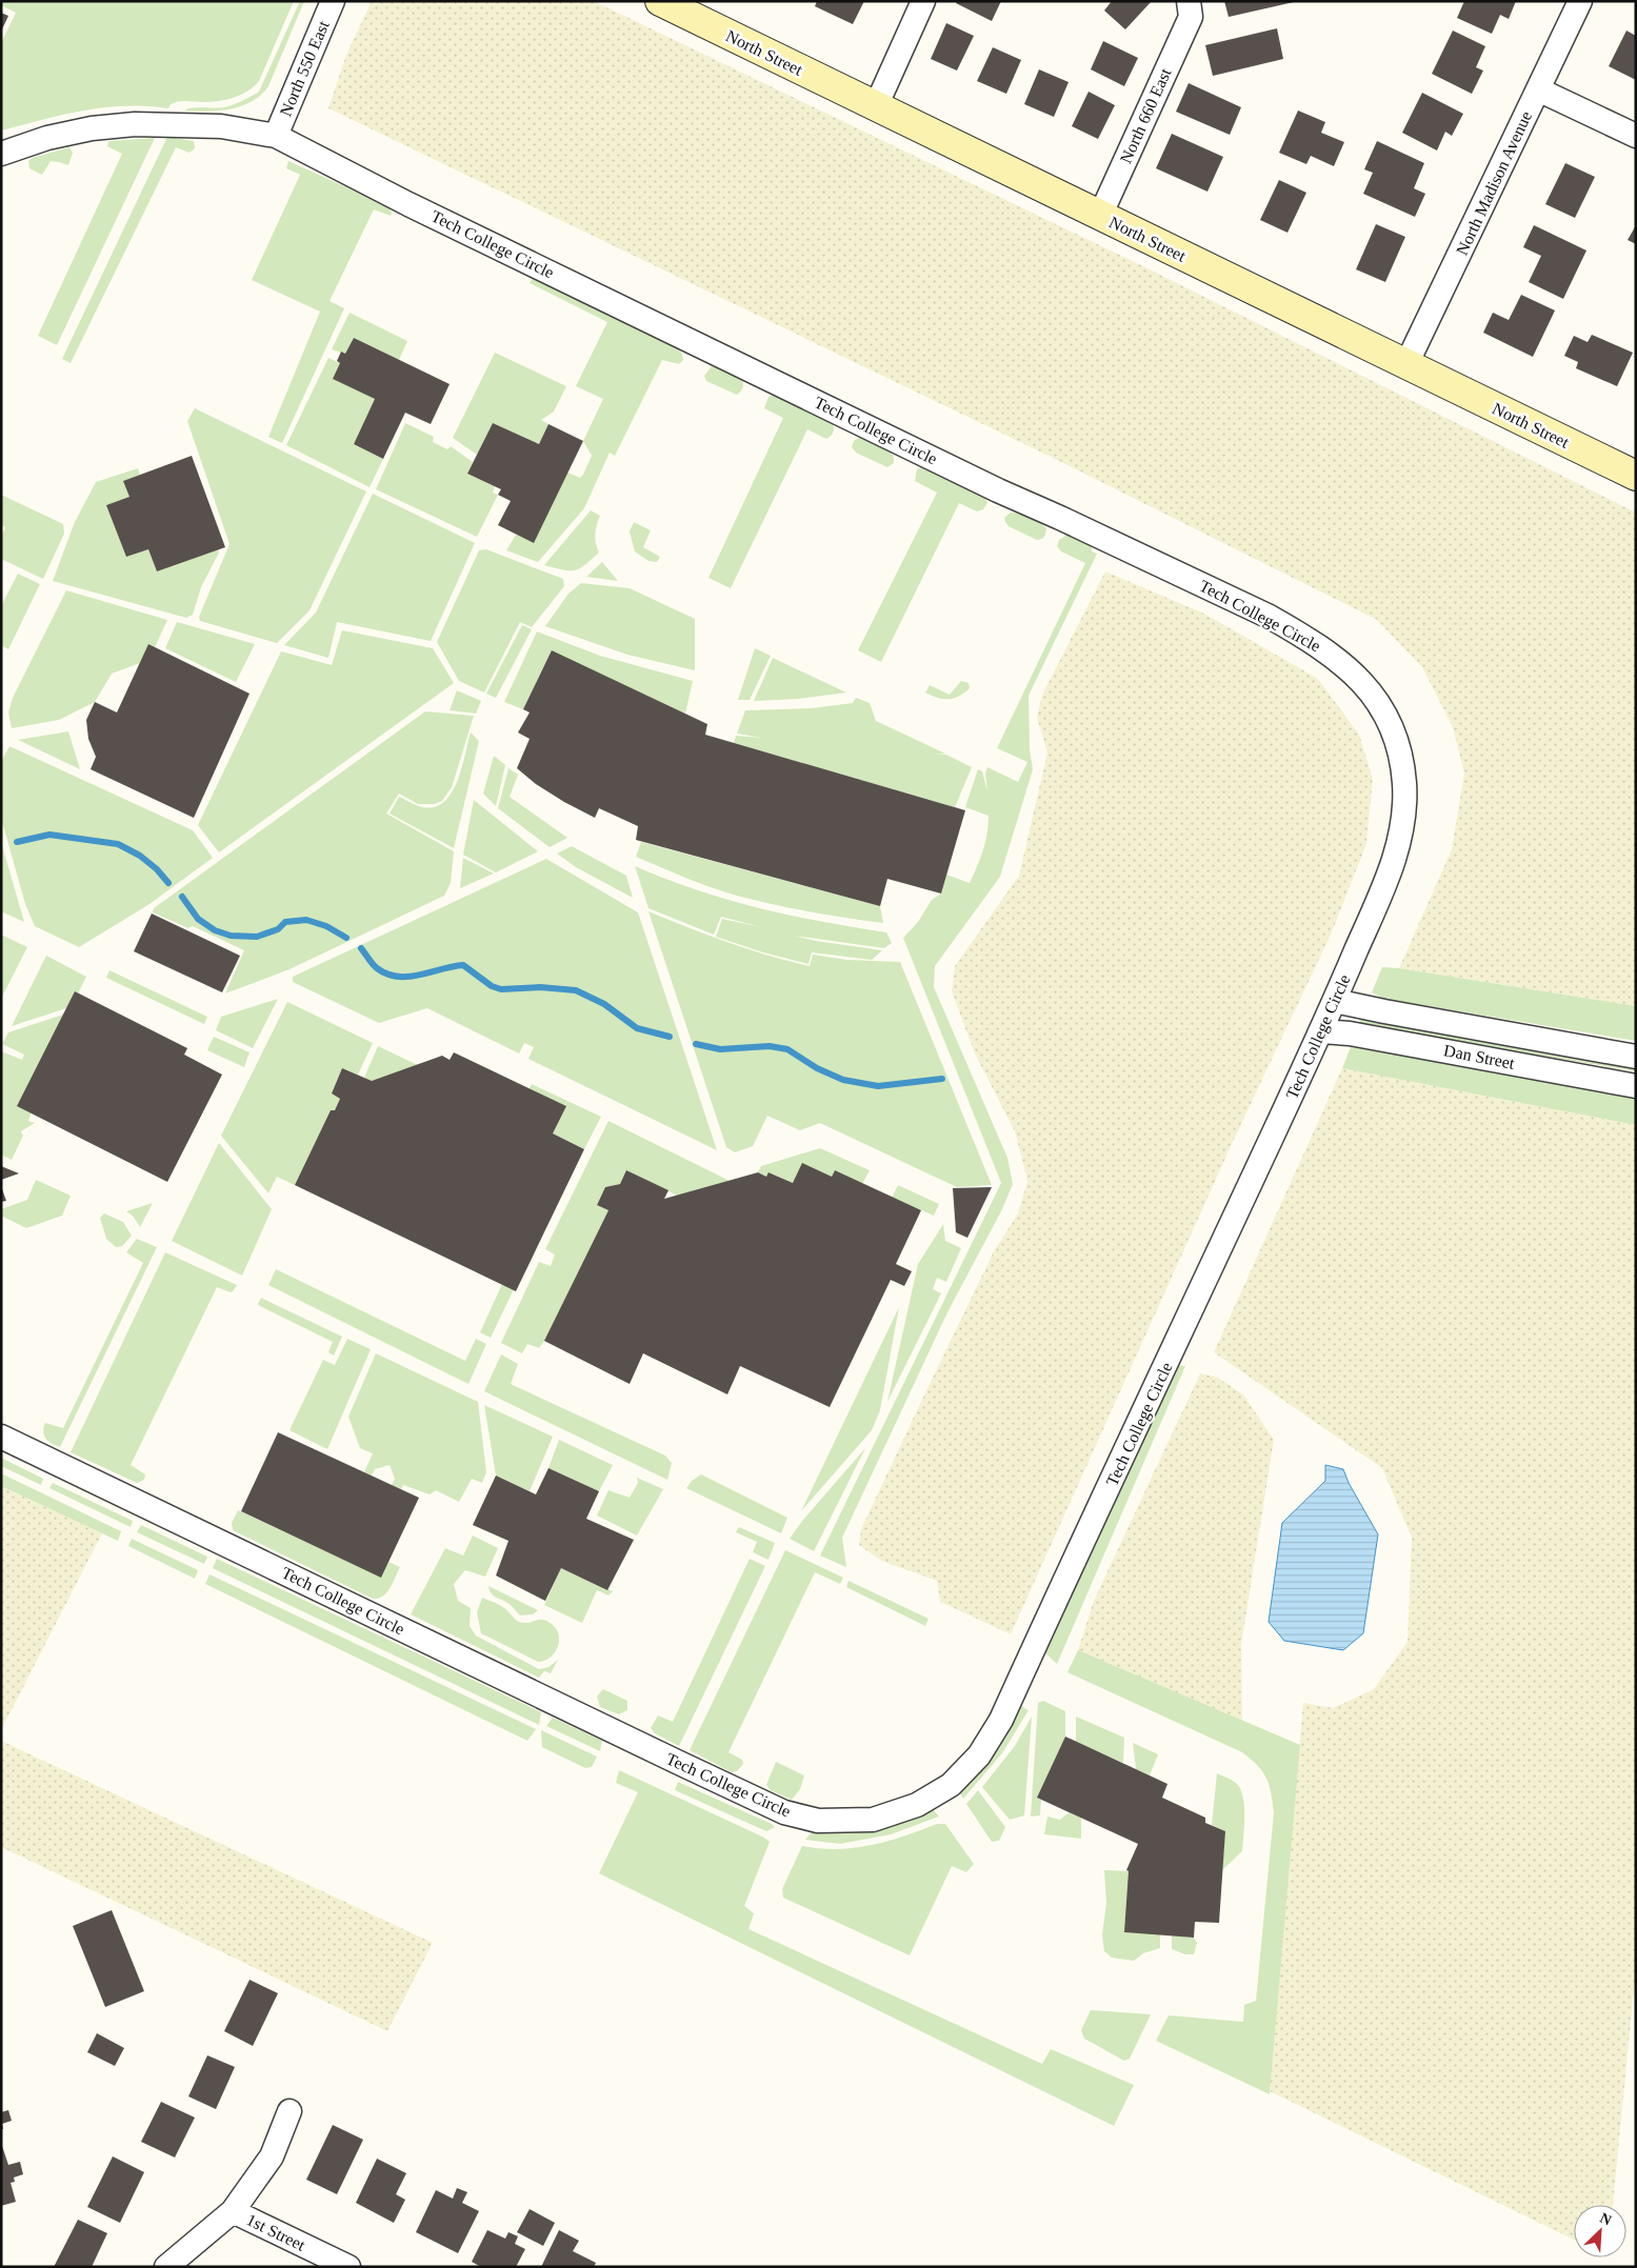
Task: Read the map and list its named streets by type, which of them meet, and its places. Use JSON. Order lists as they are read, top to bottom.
{
  "streets": {
    "main road": ["North Street"],
    "street": [
      "North 550 East",
      "North 660 East",
      "North Madison Avenue",
      "Tech College Circle",
      "Dan Street",
      "1st Street"
    ]
  },
  "crossings": [
    ["North Street", "North 660 East"],
    ["North Street", "North Madison Avenue"],
    ["North 550 East", "Tech College Circle"],
    ["Tech College Circle", "Dan Street"]
  ],
  "north": "top right"
}
